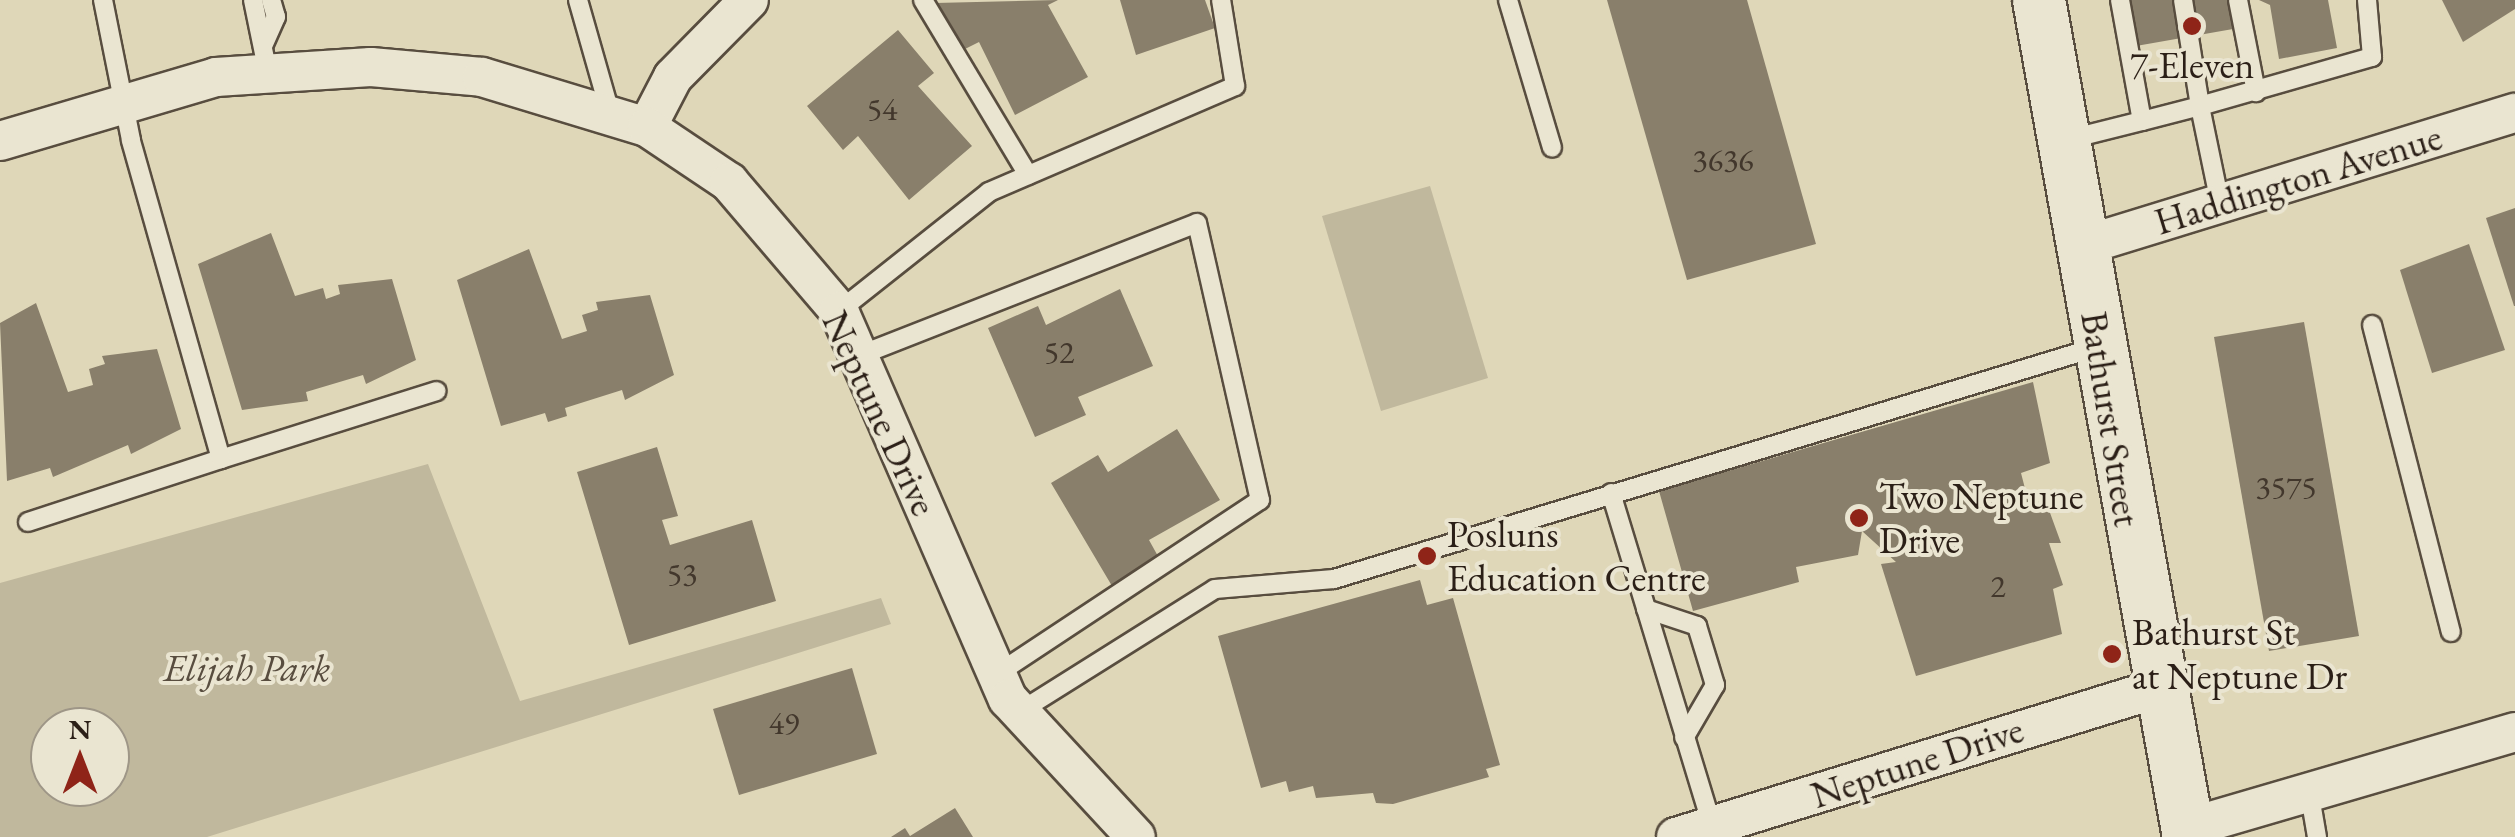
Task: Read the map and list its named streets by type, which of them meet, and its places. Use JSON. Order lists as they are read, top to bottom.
{
  "streets": {
    "main road": ["Bathurst Street"],
    "street": ["Haddington Avenue", "Neptune Drive"]
  },
  "crossings": [
    ["Haddington Avenue", "Bathurst Street"],
    ["Neptune Drive", "Bathurst Street"]
  ],
  "parks": ["Elijah Park"],
  "places": [
    "7-Eleven",
    "Two Neptune Drive",
    "Posluns Education Centre",
    "Bathurst St at Neptune Dr"
  ],
  "house_numbers": [
    "54",
    "3636",
    "52",
    "3575",
    "53",
    "2",
    "49"
  ],
  "north": "top"
}
